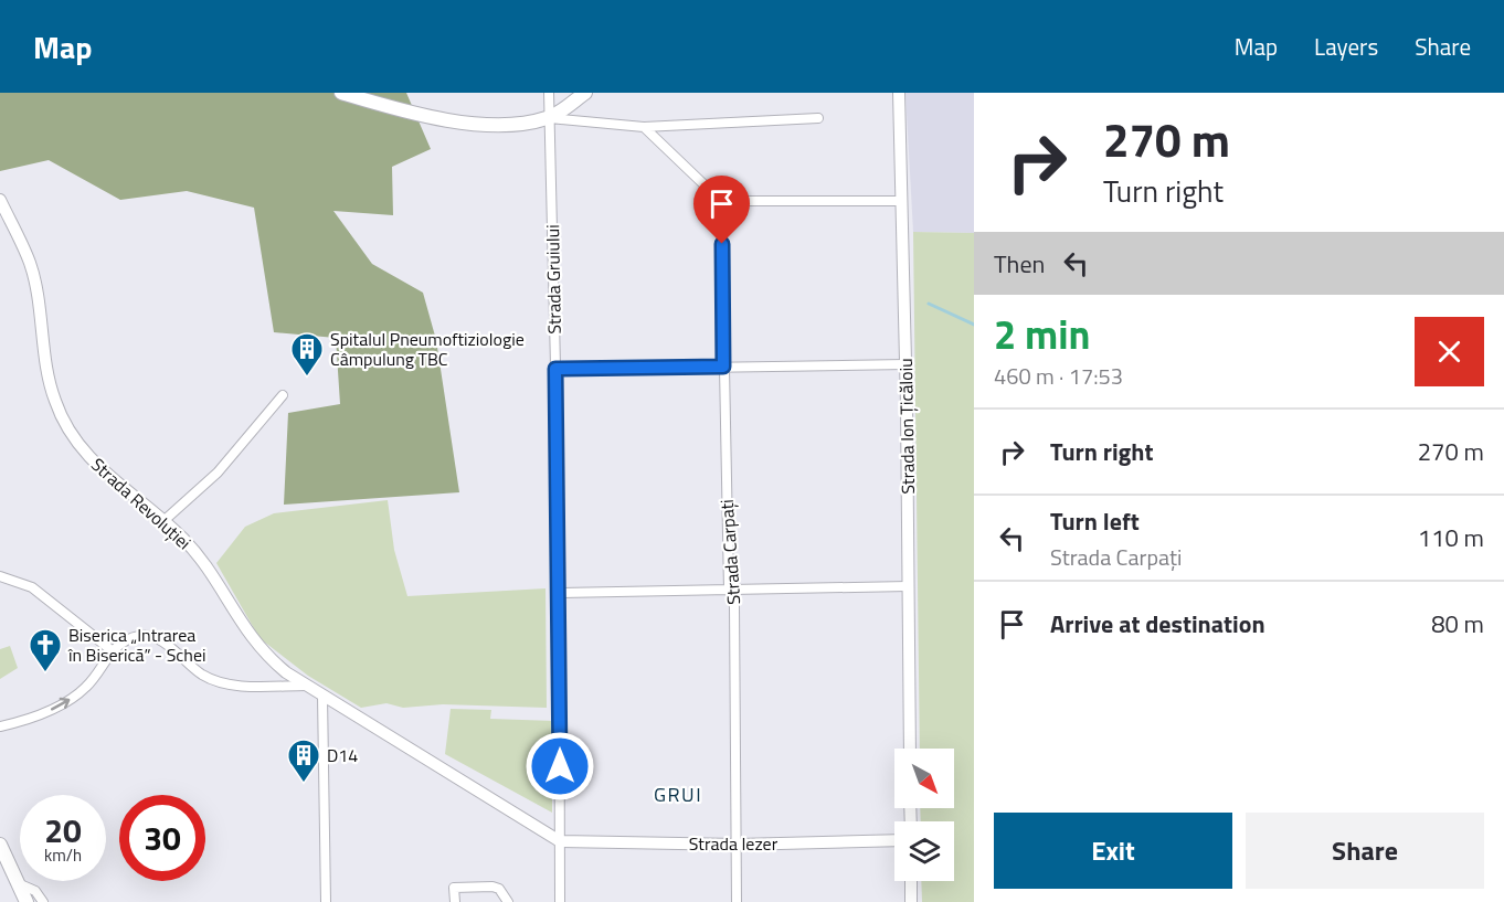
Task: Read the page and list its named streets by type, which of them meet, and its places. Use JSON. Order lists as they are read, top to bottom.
{
  "streets": {
    "street": [
      "Strada Gruiului",
      "Strada Ion Țicăloiu",
      "Strada Revoluției",
      "Strada Carpați",
      "Strada Iezer"
    ]
  },
  "crossings": [
    ["Strada Gruiului", "Strada Revoluției"],
    ["Strada Gruiului", "Strada Iezer"],
    ["Strada Revoluției", "Strada Iezer"],
    ["Strada Carpați", "Strada Iezer"]
  ],
  "districts": ["GRUI"],
  "places": {
    "building": ["Spitalul Pneumoftiziologie Câmpulung TBC", "D14"],
    "church": ["Biserica „Intrarea în Biserică” - Schei"]
  },
  "north": "bottom right",
  "page": {
    "header": "Map",
    "nav": ["Map", "Layers", "Share"],
    "turn": ["270 m", "Turn right"],
    "then": "Then",
    "heading": ["2 min", "460 m · 17:53"],
    "list": [
      {
        "name": "Turn right",
        "value": "270 m"
      },
      {
        "name": "Turn left",
        "note": "Strada Carpați",
        "value": "110 m"
      },
      {
        "name": "Arrive at destination",
        "value": "80 m"
      }
    ],
    "speed": "20 km/h",
    "limit": "30",
    "buttons": ["Exit", "Share"]
  }
}
